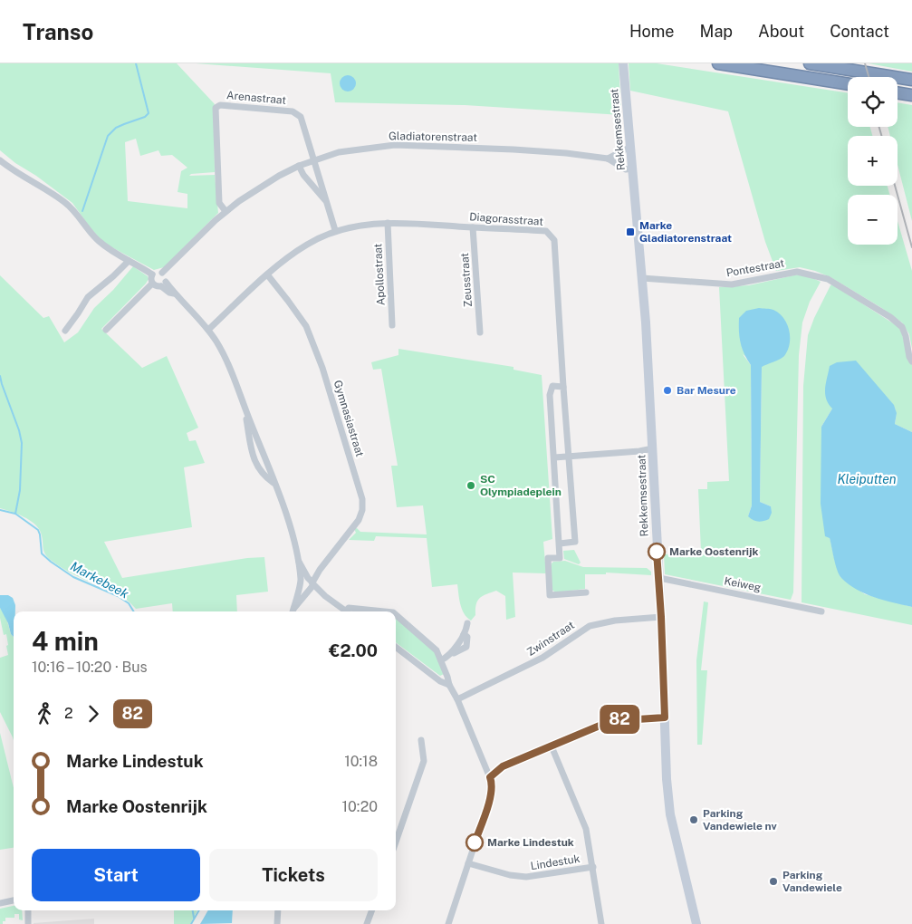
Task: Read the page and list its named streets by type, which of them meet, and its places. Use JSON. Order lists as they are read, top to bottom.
{
  "streets": {
    "street": [
      "Arenastraat",
      "Rekkemsestraat",
      "Gladiatorenstraat",
      "Diagorasstraat",
      "Pontestraat",
      "Apollostraat",
      "Zeusstraat",
      "Gymnasiastraat",
      "Keiweg",
      "Zwinstraat",
      "Lindestuk"
    ]
  },
  "crossings": [
    ["Arenastraat", "Gladiatorenstraat"],
    ["Rekkemsestraat", "Gladiatorenstraat"],
    ["Rekkemsestraat", "Pontestraat"],
    ["Rekkemsestraat", "Keiweg"],
    ["Rekkemsestraat", "Zwinstraat"],
    ["Diagorasstraat", "Apollostraat"],
    ["Diagorasstraat", "Zeusstraat"],
    ["Diagorasstraat", "Gymnasiastraat"]
  ],
  "water": ["Kleiputten", "Markebeek"],
  "places": {
    "transit": ["Marke Gladiatorenstraat"],
    "other": [
      "Bar Mesure",
      "SC Olympiadeplein",
      "Marke Oostenrijk",
      "Parking Vandewiele nv",
      "Marke Lindestuk",
      "Parking Vandewiele"
    ]
  },
  "lines": ["bus line 82"],
  "page": {
    "header": "Transo",
    "nav": [
      "Home",
      "Map",
      "About",
      "Contact"
    ],
    "on_map": "82",
    "map_buttons": ["+", "−"],
    "heading": ["4 min", "10:16 – 10:20 · Bus", "€2.00"],
    "legs": ["2", "82"],
    "list": [
      {
        "name": "Marke Lindestuk",
        "value": "10:18"
      },
      {
        "name": "Marke Oostenrijk",
        "value": "10:20"
      }
    ],
    "buttons": ["Start", "Tickets"]
  }
}
